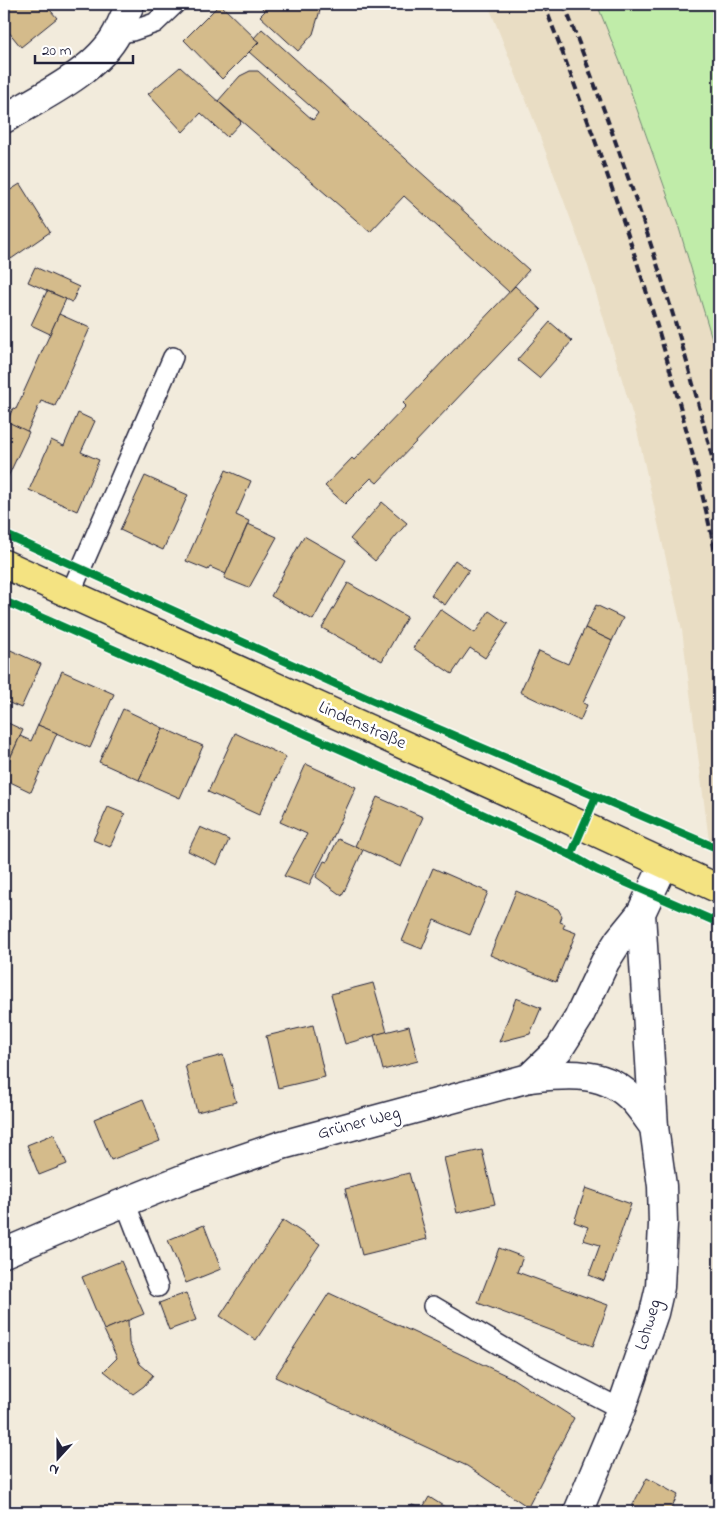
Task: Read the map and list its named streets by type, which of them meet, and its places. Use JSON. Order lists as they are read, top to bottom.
{
  "streets": {
    "main road": ["Lindenstraße"],
    "street": ["Grüner Weg", "Lohweg"]
  },
  "crossings": [
    ["Lindenstraße", "Lohweg"],
    ["Grüner Weg", "Lohweg"]
  ],
  "scale_bar": "20 m",
  "north": "bottom"
}
